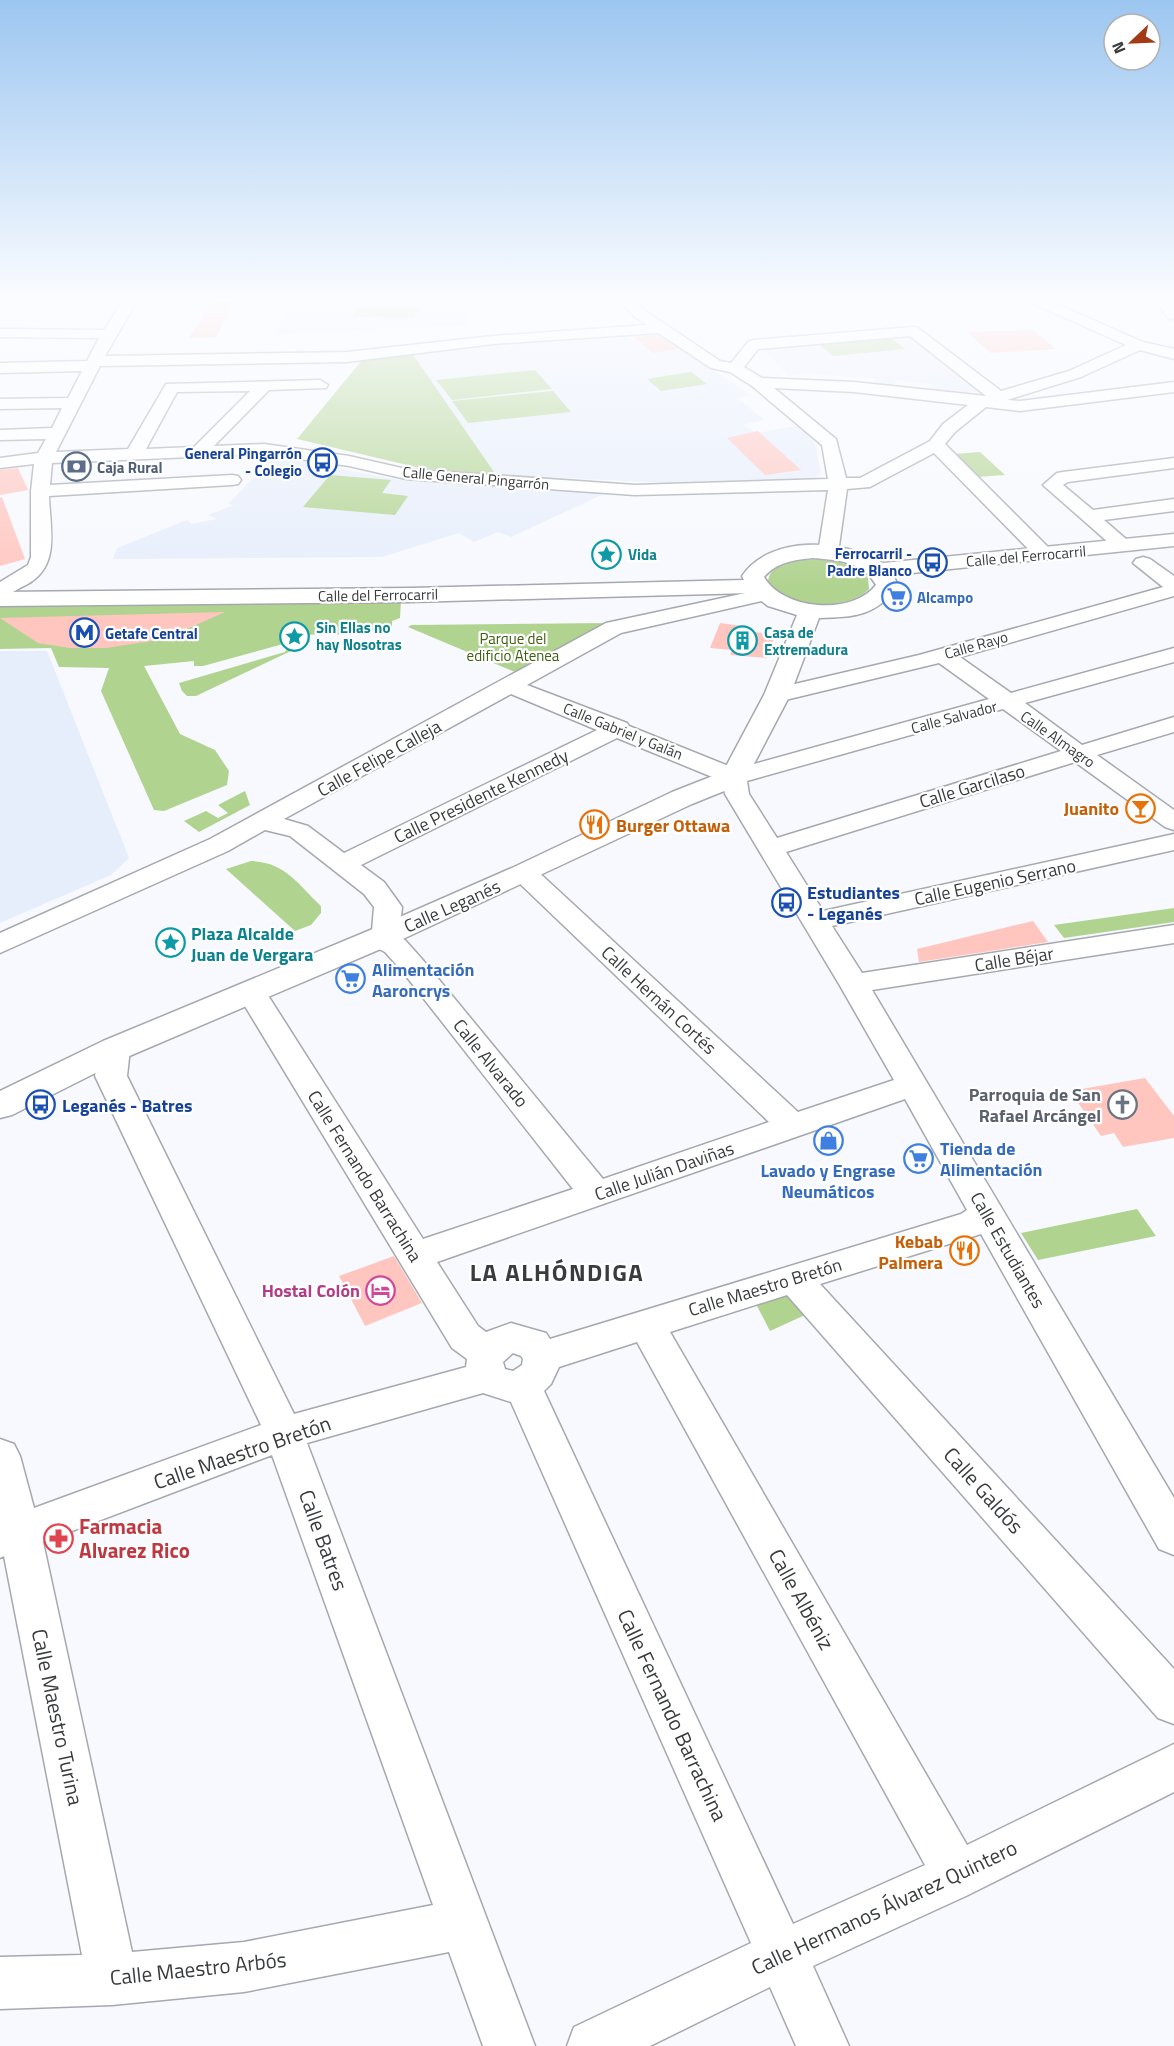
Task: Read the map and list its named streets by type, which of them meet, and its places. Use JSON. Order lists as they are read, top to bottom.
{
  "streets": {
    "street": [
      "Calle General Pingarrón",
      "Calle del Ferrocarril",
      "Calle Rayo",
      "Calle Salvador",
      "Calle Gabriel y Galán",
      "Calle Almagro",
      "Calle Felipe Calleja",
      "Calle Garcilaso",
      "Calle Presidente Kennedy",
      "Calle Eugenio Serrano",
      "Calle Leganés",
      "Calle Béjar",
      "Calle Hernán Cortés",
      "Calle Alvarado",
      "Calle Julián Daviñas",
      "Calle Fernando Barrachina",
      "Calle Estudiantes",
      "Calle Maestro Bretón",
      "Calle Galdós",
      "Calle Batres",
      "Calle Albéniz",
      "Calle Maestro Turina",
      "Calle Hermanos Álvarez Quintero",
      "Calle Maestro Arbós"
    ]
  },
  "crossings": [
    ["Calle del Ferrocarril", "Calle Felipe Calleja"],
    ["Calle Rayo", "Calle Almagro"],
    ["Calle Salvador", "Calle Gabriel y Galán"],
    ["Calle Salvador", "Calle Almagro"],
    ["Calle Salvador", "Calle Leganés"],
    ["Calle Salvador", "Calle Estudiantes"],
    ["Calle Gabriel y Galán", "Calle Felipe Calleja"],
    ["Calle Gabriel y Galán", "Calle Presidente Kennedy"],
    ["Calle Gabriel y Galán", "Calle Leganés"],
    ["Calle Gabriel y Galán", "Calle Estudiantes"],
    ["Calle Almagro", "Calle Garcilaso"],
    ["Calle Garcilaso", "Calle Estudiantes"],
    ["Calle Eugenio Serrano", "Calle Estudiantes"],
    ["Calle Leganés", "Calle Hernán Cortés"],
    ["Calle Leganés", "Calle Alvarado"],
    ["Calle Leganés", "Calle Fernando Barrachina"],
    ["Calle Leganés", "Calle Estudiantes"],
    ["Calle Leganés", "Calle Batres"],
    ["Calle Béjar", "Calle Estudiantes"],
    ["Calle Hernán Cortés", "Calle Julián Daviñas"],
    ["Calle Alvarado", "Calle Julián Daviñas"],
    ["Calle Julián Daviñas", "Calle Fernando Barrachina"],
    ["Calle Julián Daviñas", "Calle Estudiantes"],
    ["Calle Fernando Barrachina", "Calle Maestro Bretón"],
    ["Calle Fernando Barrachina", "Calle Hermanos Álvarez Quintero"],
    ["Calle Estudiantes", "Calle Maestro Bretón"],
    ["Calle Maestro Bretón", "Calle Galdós"],
    ["Calle Maestro Bretón", "Calle Batres"],
    ["Calle Maestro Bretón", "Calle Albéniz"],
    ["Calle Maestro Bretón", "Calle Maestro Turina"],
    ["Calle Batres", "Calle Maestro Arbós"],
    ["Calle Albéniz", "Calle Hermanos Álvarez Quintero"],
    ["Calle Maestro Turina", "Calle Maestro Arbós"]
  ],
  "districts": ["LA ALHÓNDIGA"],
  "parks": ["Parque del edificio Atenea"],
  "places": {
    "bus stop": [
      "General Pingarrón - Colegio",
      "Ferrocarril - Padre Blanco",
      "Estudiantes - Leganés",
      "Leganés - Batres"
    ],
    "bank": ["Caja Rural"],
    "place": ["Vida", "Sin Ellas no hay Nosotras", "Plaza Alcalde Juan de Vergara"],
    "supermarket": ["Alcampo", "Alimentación Aaroncrys", "Tienda de Alimentación"],
    "metro station": ["Getafe Central"],
    "building": ["Casa de Extremadura"],
    "bar": ["Juanito"],
    "restaurant": ["Burger Ottawa", "Kebab Palmera"],
    "church": ["Parroquia de San Rafael Arcángel"],
    "shop": ["Lavado y Engrase Neumáticos"],
    "hotel": ["Hostal Colón"],
    "pharmacy": ["Farmacia Alvarez Rico"]
  },
  "north": "bottom left"
}
